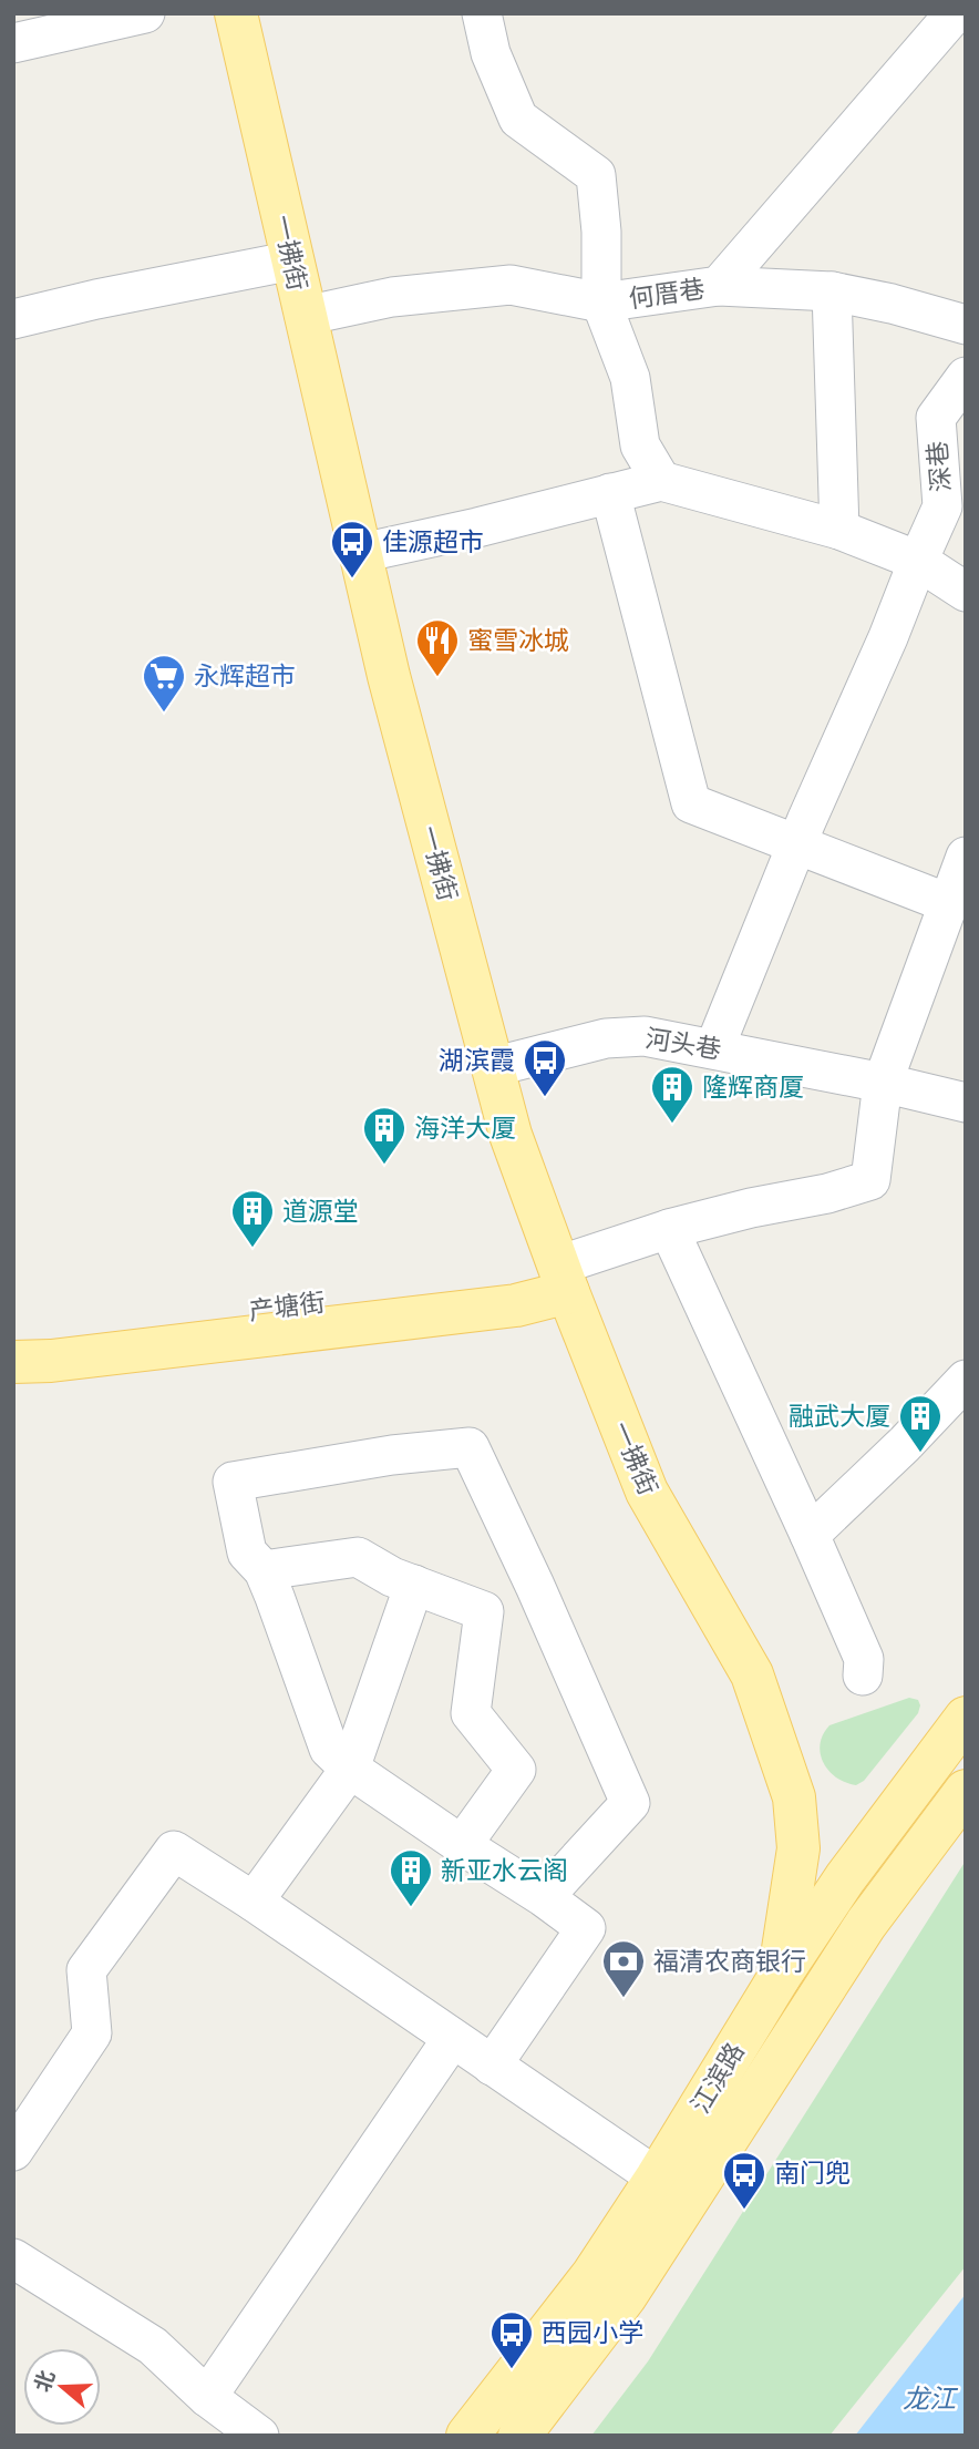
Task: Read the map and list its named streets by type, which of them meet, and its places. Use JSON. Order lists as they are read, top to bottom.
{
  "streets": {
    "main road": ["一拂街", "产塘街", "江滨路"],
    "street": ["何厝巷", "深巷", "河头巷"]
  },
  "crossings": [
    ["一拂街", "何厝巷"],
    ["一拂街", "河头巷"],
    ["一拂街", "产塘街"],
    ["一拂街", "江滨路"],
    ["深巷", "河头巷"]
  ],
  "water": ["龙江"],
  "places": {
    "bus stop": [
      "佳源超市",
      "湖滨霞",
      "南门兜",
      "西园小学"
    ],
    "restaurant": ["蜜雪冰城"],
    "supermarket": ["永辉超市"],
    "building": [
      "隆辉商厦",
      "海洋大厦",
      "道源堂",
      "融武大厦",
      "新亚水云阁"
    ],
    "bank": ["福清农商银行"]
  },
  "north": "left"
}
